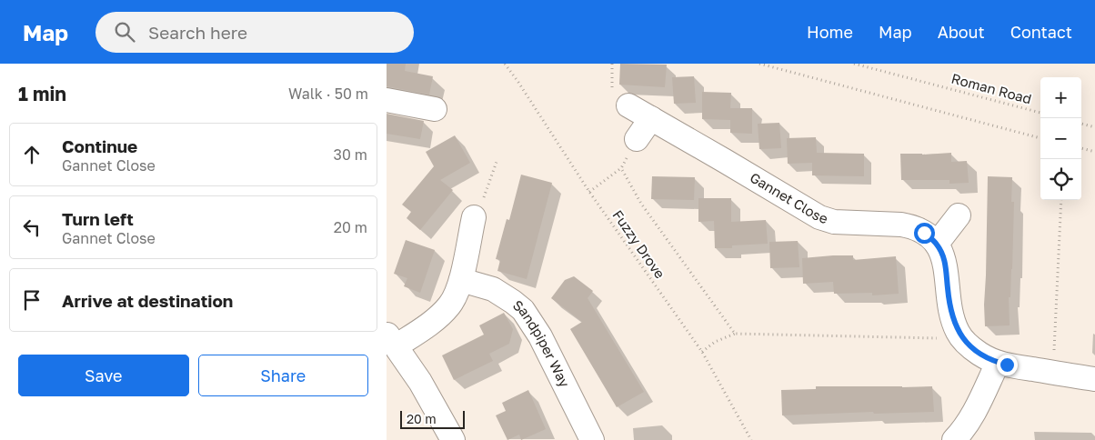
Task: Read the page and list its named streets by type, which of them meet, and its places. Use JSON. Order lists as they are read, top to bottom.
{
  "streets": {
    "street": ["Gannet Close", "Sandpiper Way"],
    "path": ["Roman Road", "Fuzzy Drove"]
  },
  "scale_bar": "20 m",
  "page": {
    "header": "Map",
    "search": "Search here",
    "nav": [
      "Home",
      "Map",
      "About",
      "Contact"
    ],
    "heading": ["1 min", "Walk · 50 m"],
    "map_buttons": ["+", "−"],
    "list": [
      ["Continue", "Gannet Close", "30 m"],
      ["Turn left", "Gannet Close", "20 m"],
      "Arrive at destination"
    ],
    "buttons": ["Save", "Share"],
    "scale": "20 m"
  }
}
